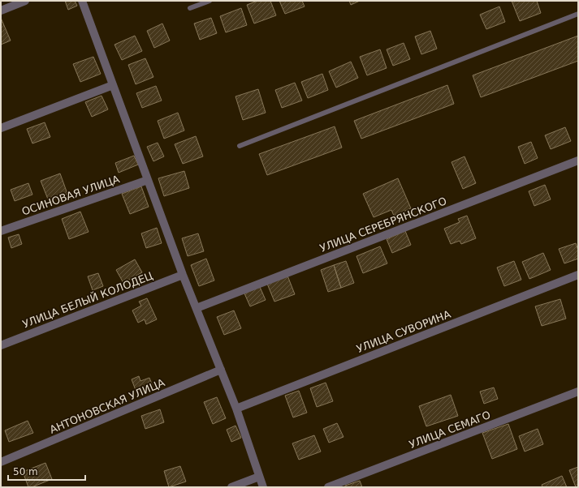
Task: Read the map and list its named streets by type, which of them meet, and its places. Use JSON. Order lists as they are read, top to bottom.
{
  "streets": {
    "street": [
      "ОСИНОВАЯ УЛИЦА",
      "УЛИЦА СЕРЕБРЯНСКОГО",
      "УЛИЦА БЕЛЫЙ КОЛОДЕЦ",
      "УЛИЦА СУВОРИНА",
      "АНТОНОВСКАЯ УЛИЦА",
      "УЛИЦА СЕМАГО"
    ]
  },
  "scale_bar": "50 m"
}
